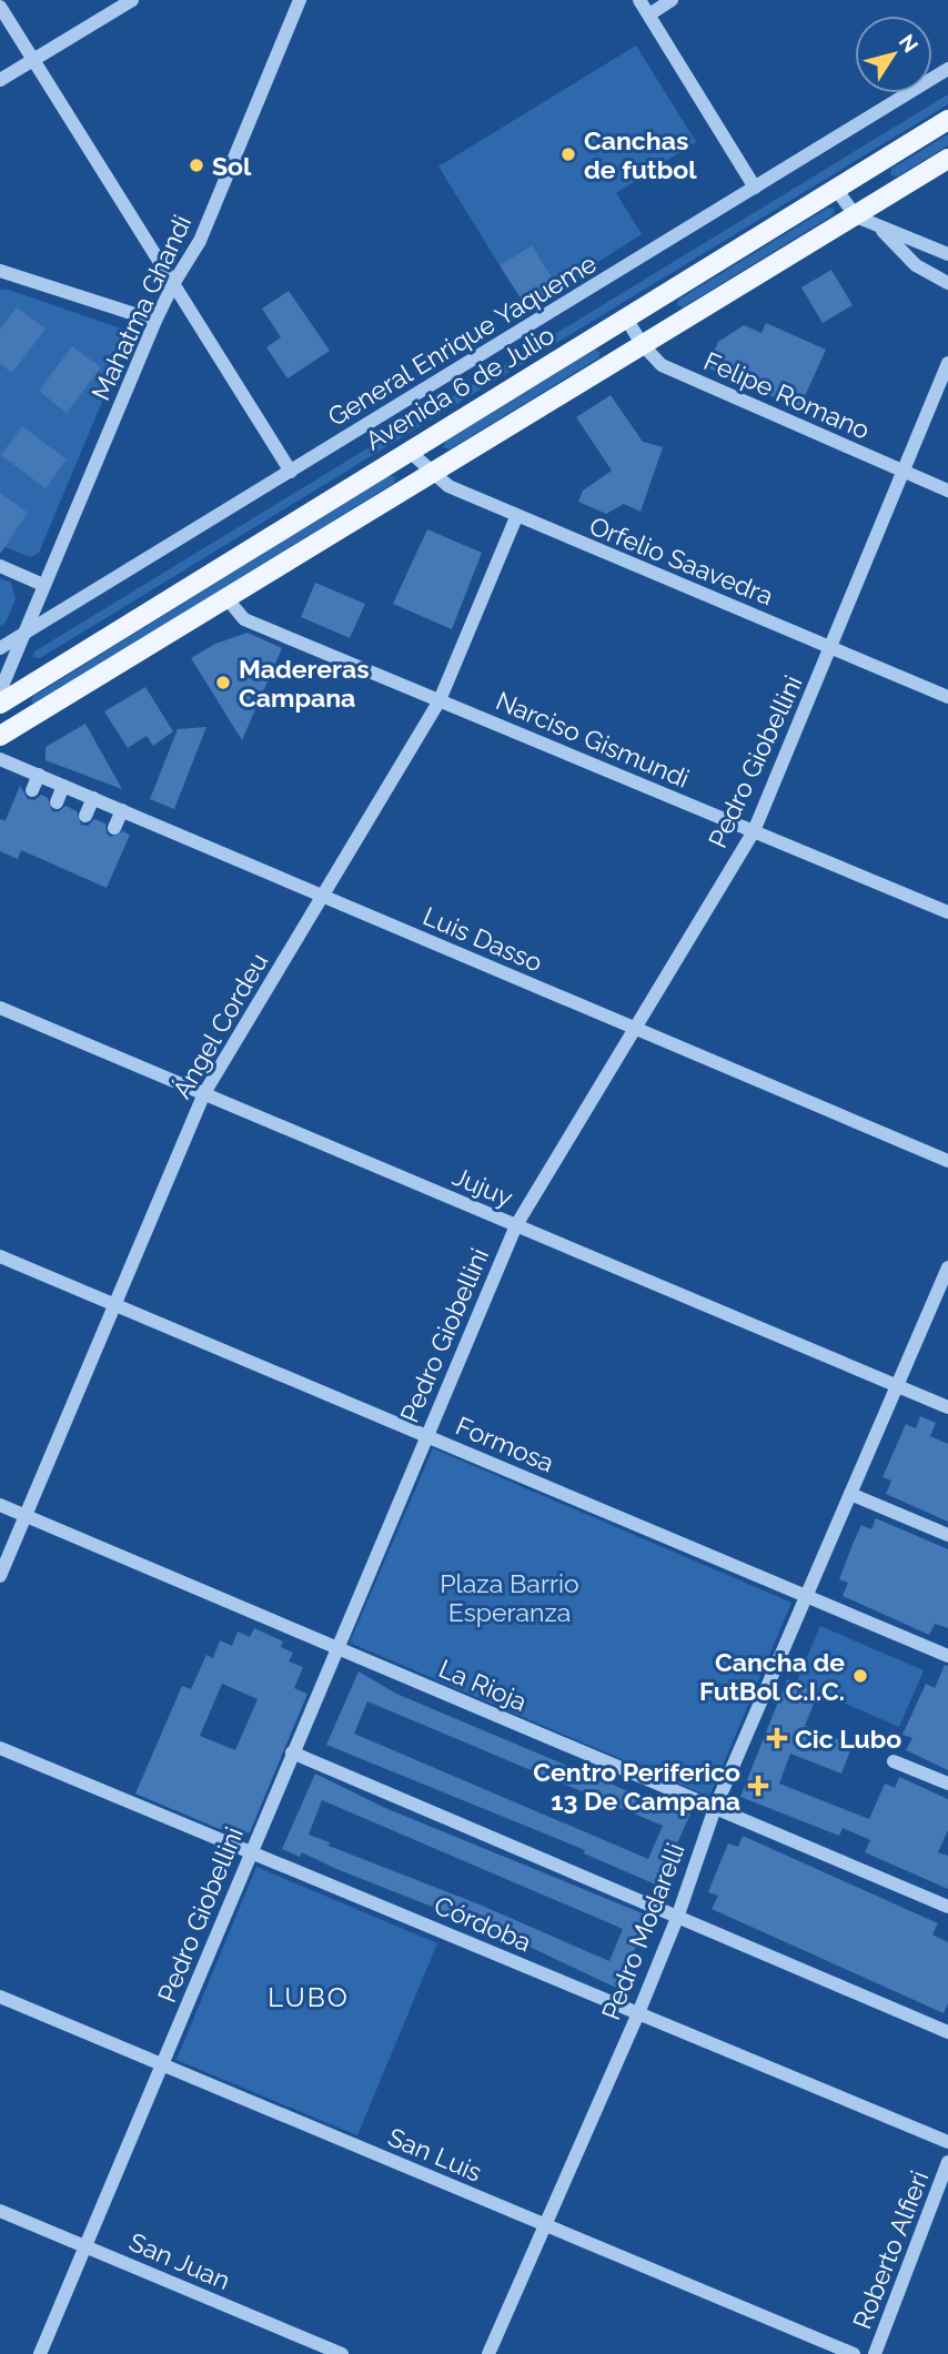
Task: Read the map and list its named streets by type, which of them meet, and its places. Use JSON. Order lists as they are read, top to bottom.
{
  "streets": {
    "main road": ["Avenida 6 de Julio"],
    "street": [
      "Mahatma Ghandi",
      "General Enrique Yaqueme",
      "Felipe Romano",
      "Orfelio Saavedra",
      "Narciso Gismundi",
      "Pedro Giobellini",
      "Luis Dasso",
      "Ángel Cordeu",
      "Jujuy",
      "Formosa",
      "La Rioja",
      "Córdoba",
      "Pedro Modarelli",
      "San Luis",
      "Roberto Alfieri",
      "San Juan"
    ]
  },
  "crossings": [
    ["Mahatma Ghandi", "General Enrique Yaqueme"],
    ["Avenida 6 de Julio", "Felipe Romano"],
    ["Avenida 6 de Julio", "Orfelio Saavedra"],
    ["Felipe Romano", "Pedro Giobellini"],
    ["Orfelio Saavedra", "Pedro Giobellini"],
    ["Orfelio Saavedra", "Ángel Cordeu"],
    ["Narciso Gismundi", "Pedro Giobellini"],
    ["Narciso Gismundi", "Ángel Cordeu"],
    ["Pedro Giobellini", "Luis Dasso"],
    ["Pedro Giobellini", "Jujuy"],
    ["Pedro Giobellini", "Formosa"],
    ["Pedro Giobellini", "La Rioja"],
    ["Pedro Giobellini", "Córdoba"],
    ["Pedro Giobellini", "San Luis"],
    ["Pedro Giobellini", "San Juan"],
    ["Luis Dasso", "Ángel Cordeu"],
    ["Ángel Cordeu", "Jujuy"],
    ["Ángel Cordeu", "Formosa"],
    ["Ángel Cordeu", "La Rioja"],
    ["Jujuy", "Pedro Modarelli"],
    ["Formosa", "Pedro Modarelli"],
    ["La Rioja", "Pedro Modarelli"],
    ["Córdoba", "Pedro Modarelli"],
    ["Pedro Modarelli", "San Luis"]
  ],
  "districts": ["LUBO"],
  "parks": ["Plaza Barrio Esperanza"],
  "places": {
    "other": [
      "Canchas de futbol",
      "Sol",
      "Madereras Campana",
      "Cancha de FutBol C.I.C."
    ],
    "health": ["Cic Lubo", "Centro Periferico 13 De Campana"]
  },
  "north": "top right"
}
